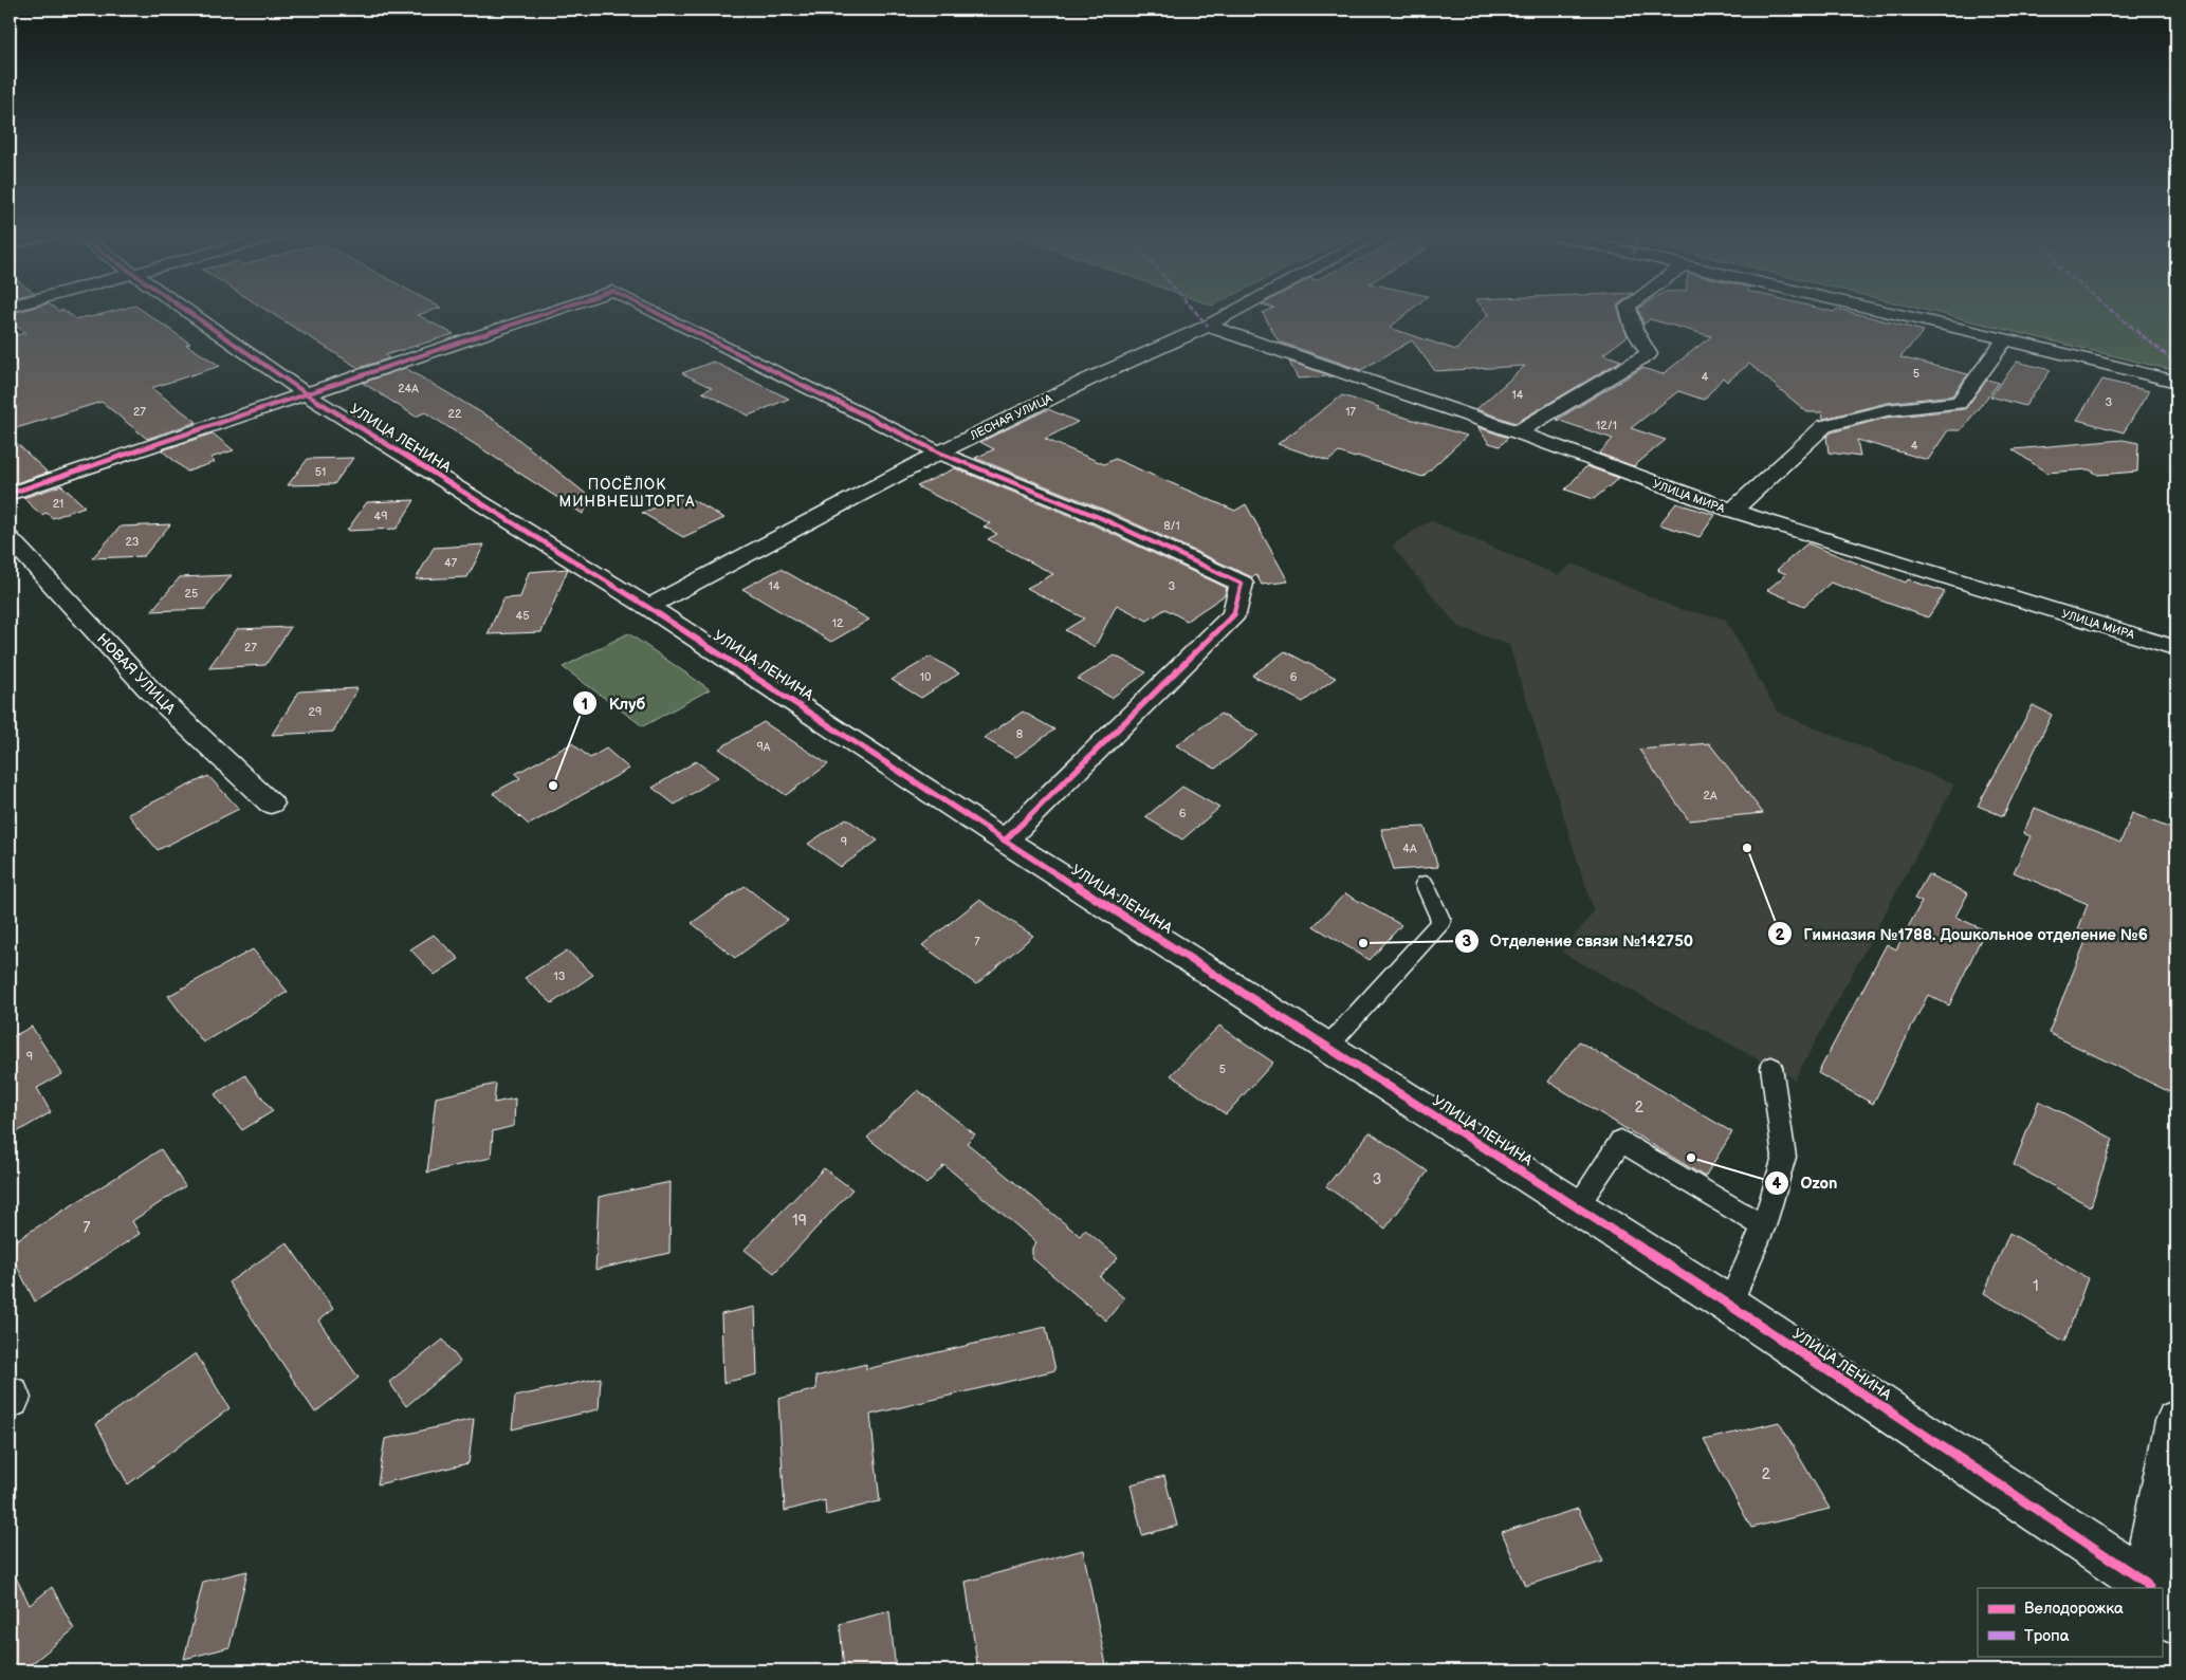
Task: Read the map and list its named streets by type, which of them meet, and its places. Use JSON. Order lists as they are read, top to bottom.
{
  "streets": {
    "street": [
      "ЛЕСНАЯ УЛИЦА",
      "УЛИЦА ЛЕНИНА",
      "УЛИЦА МИРА",
      "НОВАЯ УЛИЦА"
    ]
  },
  "crossings": [
    ["ЛЕСНАЯ УЛИЦА", "УЛИЦА ЛЕНИНА"],
    ["ЛЕСНАЯ УЛИЦА", "УЛИЦА МИРА"]
  ],
  "districts": ["ПОСЁЛОК МИНВНЕШТОРГА"],
  "places": [
    "Клуб",
    "Гимназия №1788. Дошкольное отделение №6",
    "Отделение связи №142750",
    "Ozon"
  ],
  "house_numbers": [
    "5",
    "4",
    "24А",
    "14",
    "3",
    "27",
    "17",
    "22",
    "12/1",
    "4",
    "51",
    "21",
    "49",
    "8/1",
    "23",
    "47",
    "14",
    "3",
    "25",
    "45",
    "12",
    "27",
    "10",
    "6",
    "29",
    "8",
    "9А",
    "2А",
    "6",
    "9",
    "4А",
    "7",
    "13",
    "9",
    "5",
    "2",
    "3",
    "19",
    "7",
    "1",
    "2"
  ],
  "legend": ["Велодорожка", "Тропа"]
}
